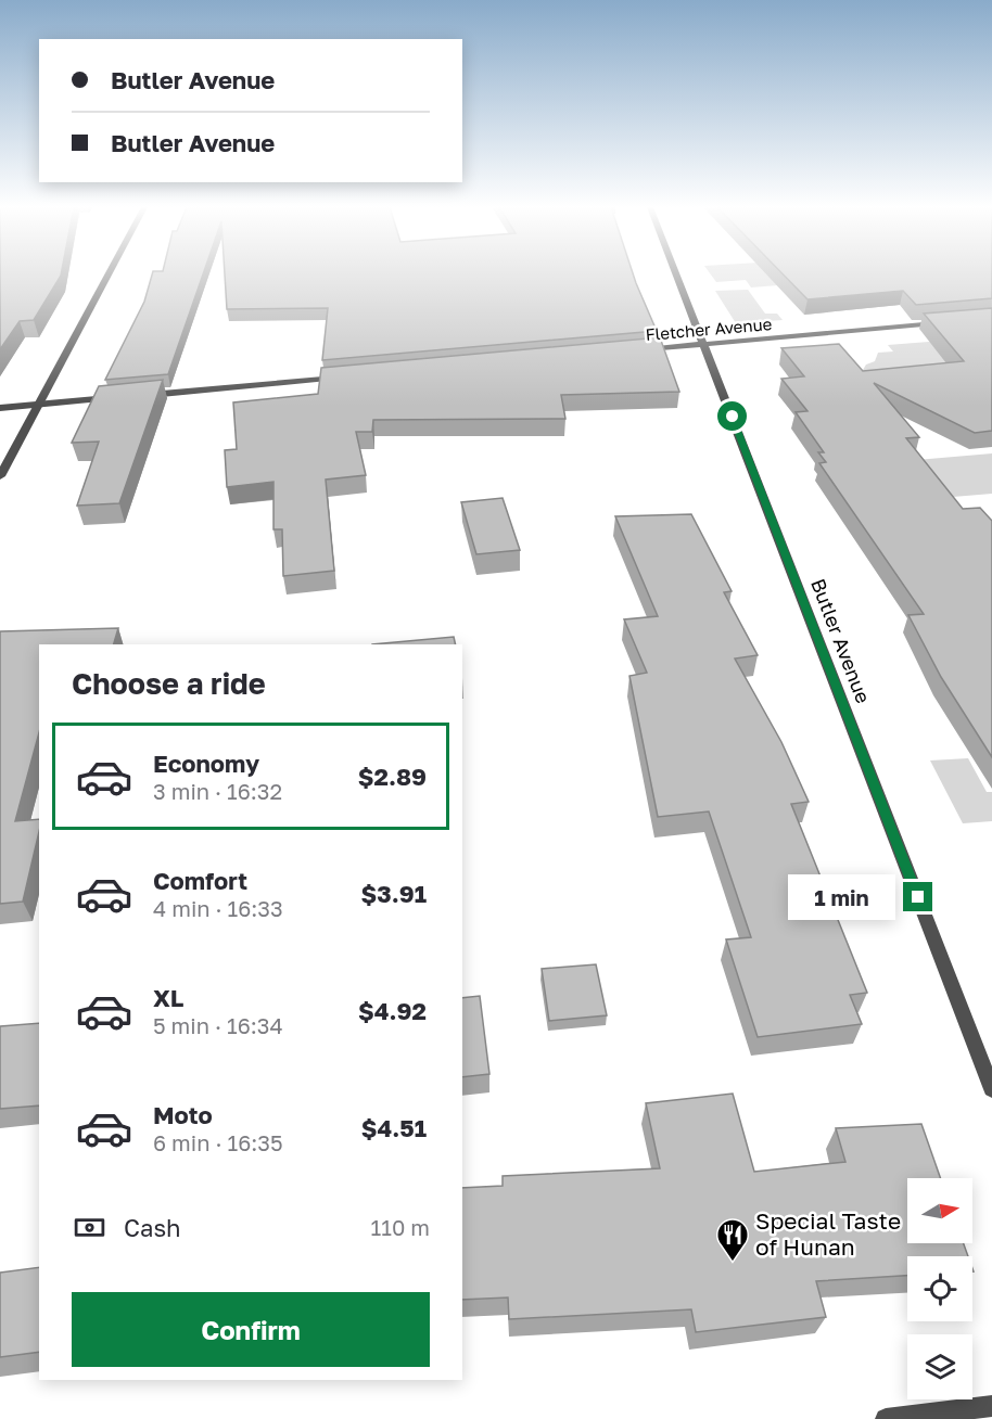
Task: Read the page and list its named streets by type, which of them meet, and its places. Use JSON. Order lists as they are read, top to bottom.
{
  "streets": {
    "street": ["Fletcher Avenue", "Butler Avenue"]
  },
  "crossings": [
    ["Fletcher Avenue", "Butler Avenue"]
  ],
  "places": {
    "restaurant": ["Special Taste of Hunan"]
  },
  "north": "right",
  "page": {
    "banner": ["Butler Avenue", "Butler Avenue"],
    "heading": "Choose a ride",
    "list": [
      {
        "name": "Economy",
        "note": "3 min · 16:32",
        "value": "$2.89"
      },
      {
        "name": "Comfort",
        "note": "4 min · 16:33",
        "value": "$3.91"
      },
      {
        "name": "XL",
        "note": "5 min · 16:34",
        "value": "$4.92"
      },
      {
        "name": "Moto",
        "note": "6 min · 16:35",
        "value": "$4.51"
      }
    ],
    "bubble": "1 min",
    "pay": ["Cash", "110 m"],
    "buttons": "Confirm"
  }
}
